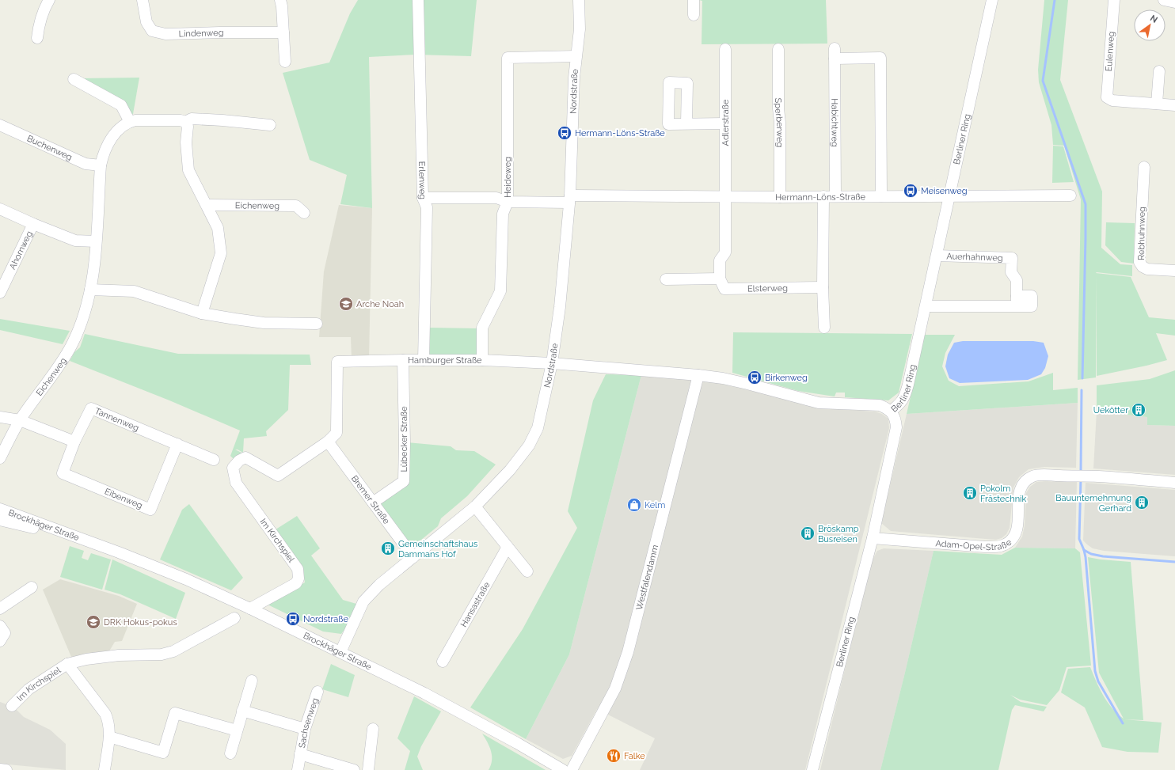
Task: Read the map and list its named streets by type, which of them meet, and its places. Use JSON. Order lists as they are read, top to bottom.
{
  "streets": {
    "street": [
      "Lindenweg",
      "Eulenweg",
      "Nordstraße",
      "Adlerstraße",
      "Sperberweg",
      "Habichtweg",
      "Berliner Ring",
      "Buchenweg",
      "Heideweg",
      "Erlenweg",
      "Hermann-Löns-Straße",
      "Eichenweg",
      "Rebhuhnweg",
      "Ahornweg",
      "Auerhahnweg",
      "Elsterweg",
      "Hamburger Straße",
      "Tannenweg",
      "Lübecker Straße",
      "Eibenweg",
      "Bremer Straße",
      "Brockhäger Straße",
      "Im Kirchspiel",
      "Adam-Opel-Straße",
      "Westfalendamm",
      "Hansastraße",
      "Sachsenweg"
    ]
  },
  "crossings": [
    ["Nordstraße", "Heideweg"],
    ["Nordstraße", "Hermann-Löns-Straße"],
    ["Nordstraße", "Hamburger Straße"],
    ["Nordstraße", "Bremer Straße"],
    ["Nordstraße", "Brockhäger Straße"],
    ["Adlerstraße", "Hermann-Löns-Straße"],
    ["Sperberweg", "Hermann-Löns-Straße"],
    ["Habichtweg", "Hermann-Löns-Straße"],
    ["Berliner Ring", "Hermann-Löns-Straße"],
    ["Berliner Ring", "Auerhahnweg"],
    ["Berliner Ring", "Adam-Opel-Straße"],
    ["Buchenweg", "Eichenweg"],
    ["Heideweg", "Hermann-Löns-Straße"],
    ["Heideweg", "Hamburger Straße"],
    ["Erlenweg", "Hermann-Löns-Straße"],
    ["Erlenweg", "Hamburger Straße"],
    ["Eichenweg", "Ahornweg"],
    ["Hamburger Straße", "Lübecker Straße"],
    ["Hamburger Straße", "Bremer Straße"],
    ["Hamburger Straße", "Im Kirchspiel"],
    ["Tannenweg", "Eibenweg"],
    ["Lübecker Straße", "Bremer Straße"],
    ["Bremer Straße", "Im Kirchspiel"],
    ["Brockhäger Straße", "Im Kirchspiel"]
  ],
  "places": {
    "bus stop": [
      "Hermann-Löns-Straße",
      "Meisenweg",
      "Birkenweg",
      "Nordstraße"
    ],
    "school or university": ["Arche Noah", "DRK Hokus-pokus"],
    "building": [
      "Uekötter",
      "Pokolm Frästechnik",
      "Bauunternehmung Gerhard",
      "Bröskamp Busreisen",
      "Gemeinschaftshaus Dammans Hof"
    ],
    "shop": ["Kelm"],
    "restaurant": ["Falke"]
  },
  "north": "top right"
}
